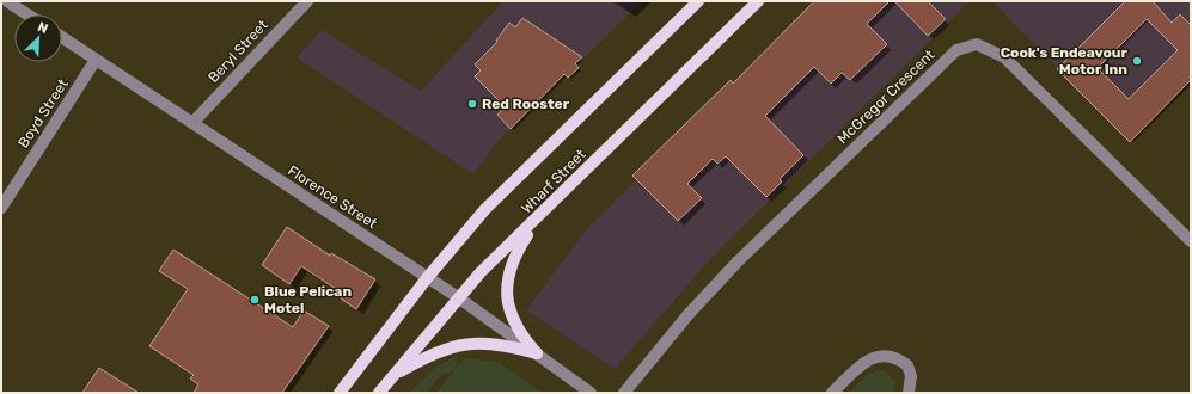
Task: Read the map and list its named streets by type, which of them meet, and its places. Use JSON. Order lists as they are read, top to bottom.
{
  "streets": {
    "main road": ["Wharf Street"],
    "street": [
      "Beryl Street",
      "McGregor Crescent",
      "Boyd Street",
      "Florence Street"
    ]
  },
  "crossings": [
    ["Beryl Street", "Florence Street"],
    ["Boyd Street", "Florence Street"],
    ["Wharf Street", "Florence Street"]
  ],
  "places": ["Cook's Endeavour Motor Inn", "Red Rooster", "Blue Pelican Motel"],
  "north": "top right"
}
